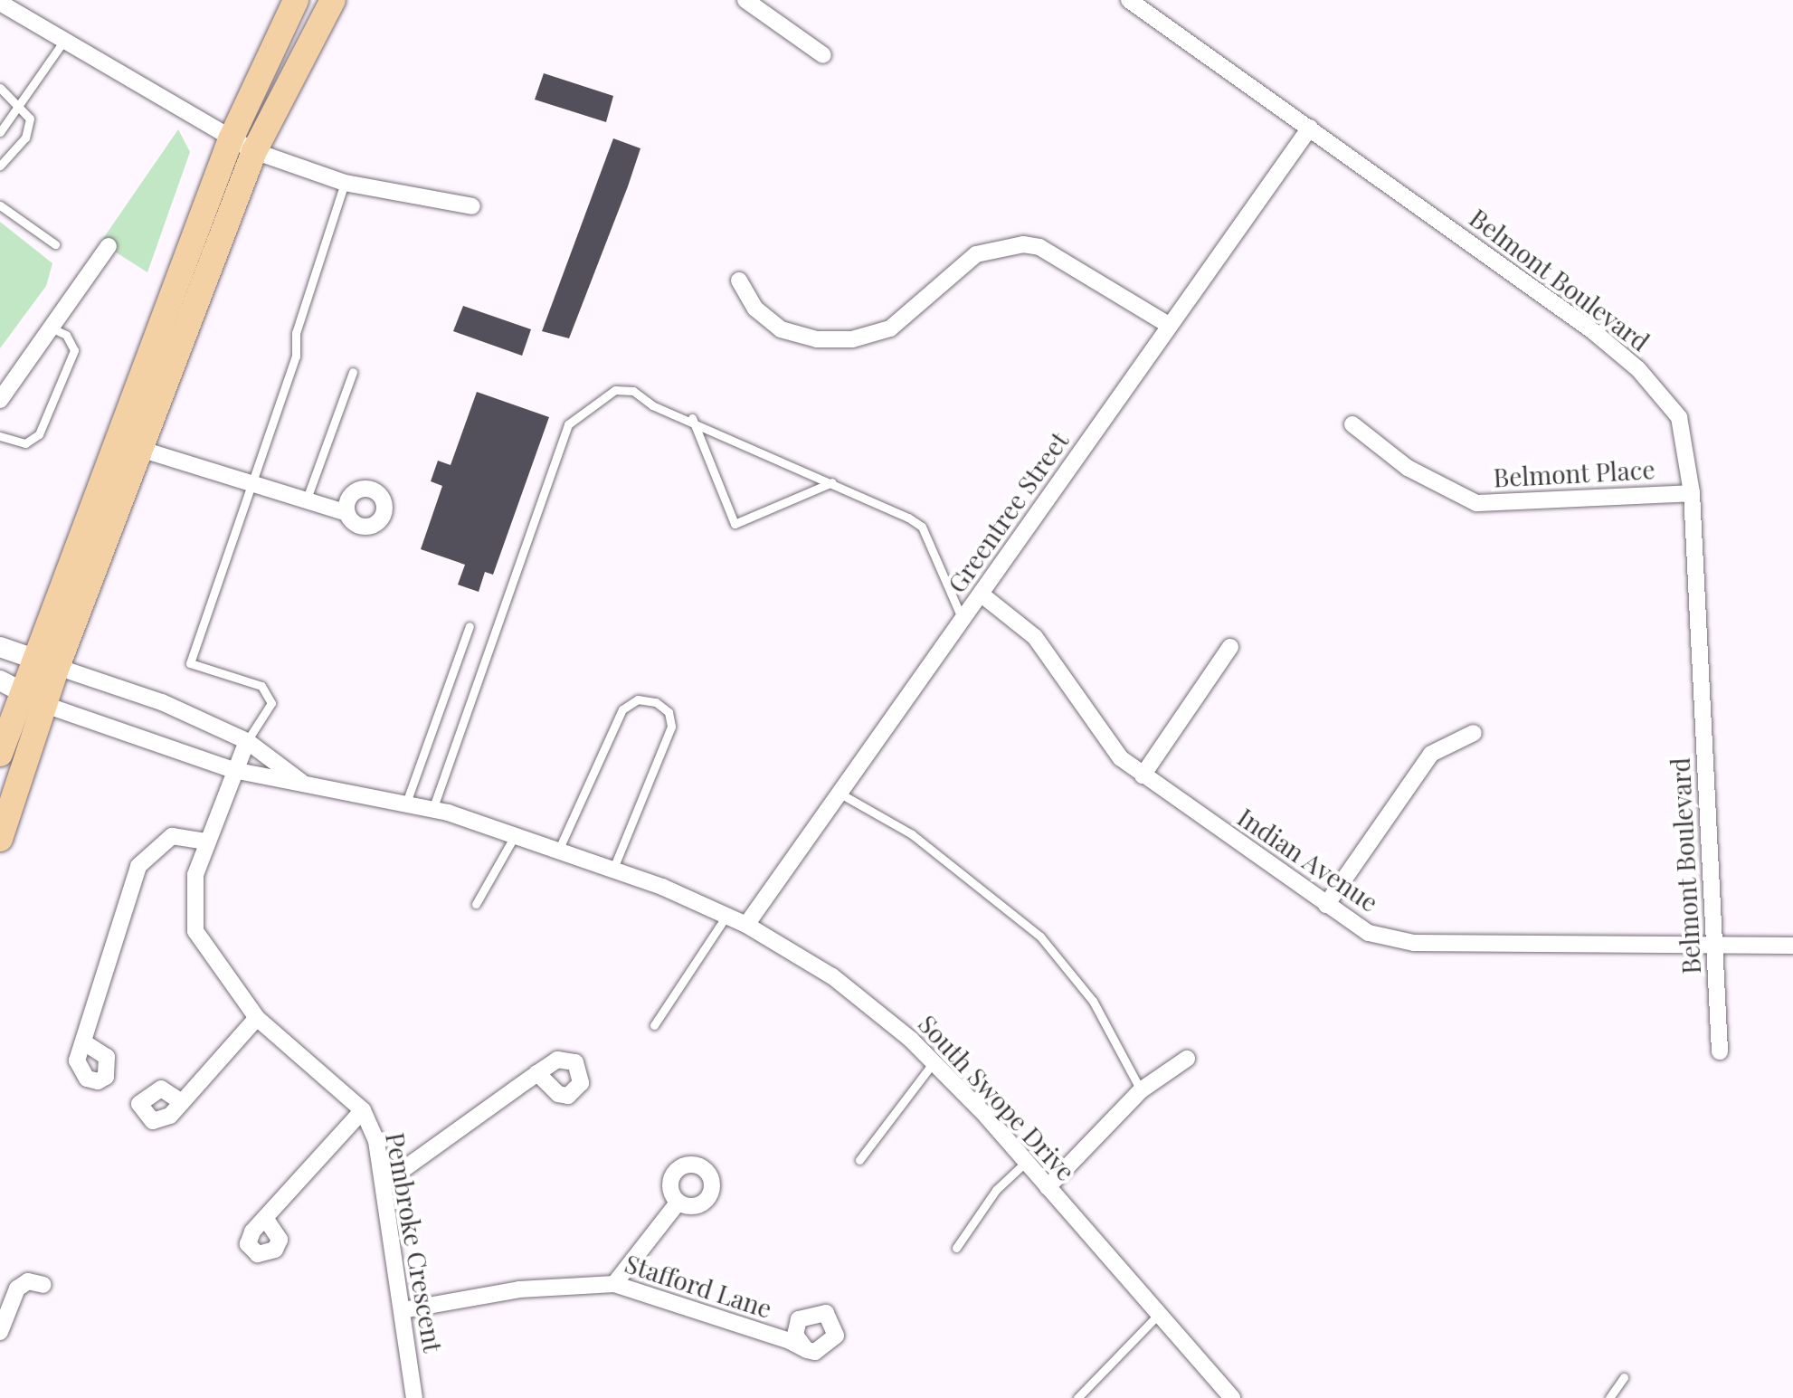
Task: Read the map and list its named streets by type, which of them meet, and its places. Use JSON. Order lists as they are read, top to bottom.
{
  "streets": {
    "street": [
      "Belmont Boulevard",
      "Belmont Place",
      "Greentree Street",
      "Indian Avenue",
      "South Swope Drive",
      "Pembroke Crescent",
      "Stafford Lane"
    ]
  },
  "crossings": [
    ["Belmont Boulevard", "Belmont Place"],
    ["Belmont Boulevard", "Greentree Street"],
    ["Belmont Boulevard", "Indian Avenue"],
    ["Greentree Street", "Indian Avenue"],
    ["Greentree Street", "South Swope Drive"],
    ["South Swope Drive", "Pembroke Crescent"],
    ["Pembroke Crescent", "Stafford Lane"]
  ]
}
